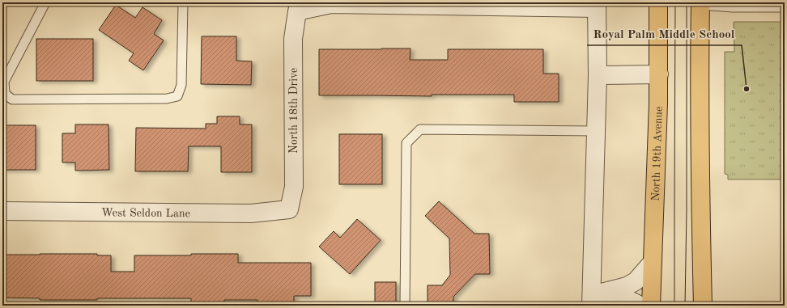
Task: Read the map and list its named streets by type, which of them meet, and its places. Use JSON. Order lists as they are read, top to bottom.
{
  "streets": {
    "main road": ["North 19th Avenue"],
    "street": ["North 18th Drive", "West Seldon Lane"]
  },
  "crossings": [
    ["North 18th Drive", "West Seldon Lane"]
  ],
  "places": ["Royal Palm Middle School"]
}
